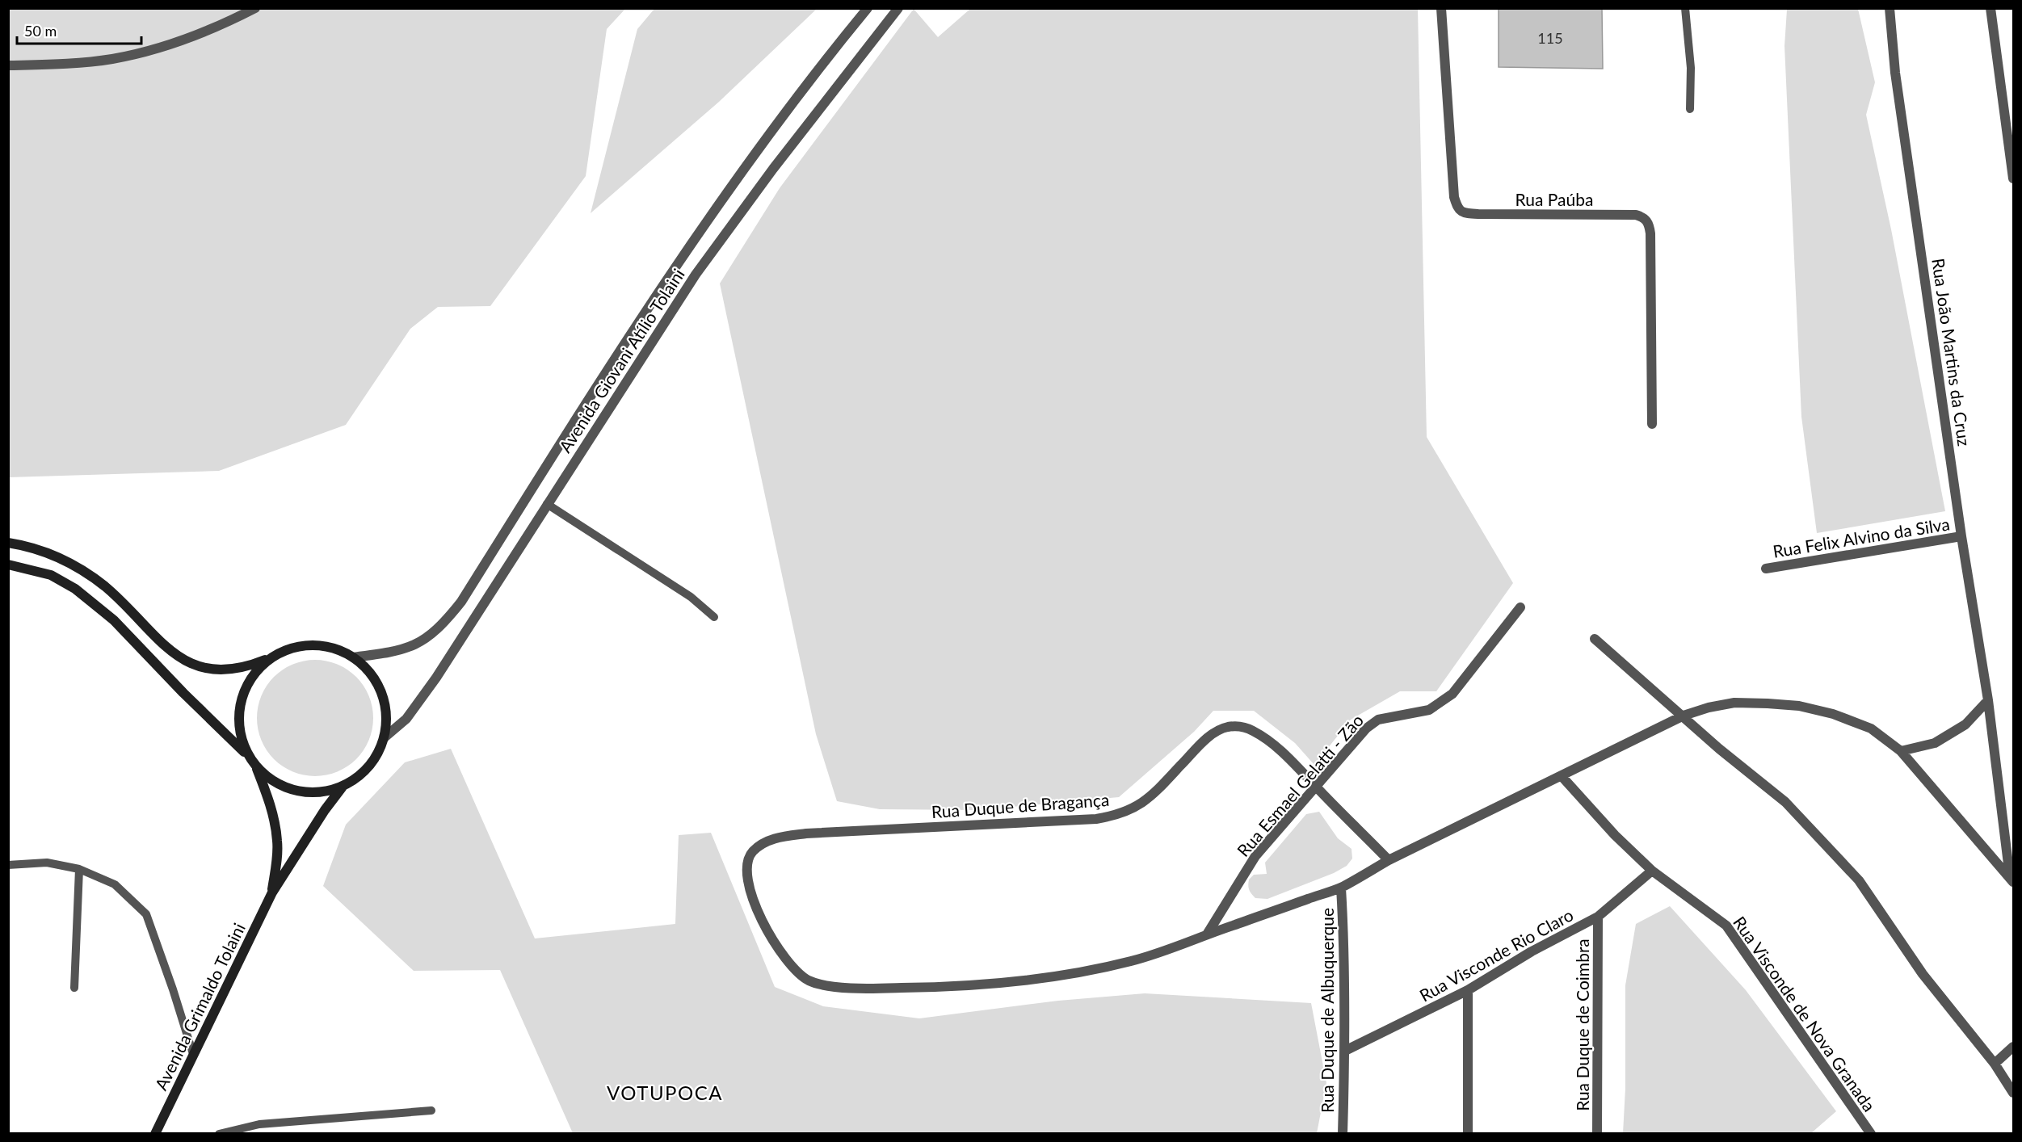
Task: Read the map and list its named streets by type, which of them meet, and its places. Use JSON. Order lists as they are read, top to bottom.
{
  "streets": {
    "street": [
      "Rua Paúba",
      "Rua João Martins da Cruz",
      "Avenida Giovani Atílio Tolaini",
      "Rua Felix Alvino da Silva",
      "Rua Esmael Gelatti - Zão",
      "Rua Duque de Bragança",
      "Rua Visconde Rio Claro",
      "Avenida Grimaldo Tolaini",
      "Rua Duque de Albuquerque",
      "Rua Visconde de Nova Granada",
      "Rua Duque de Coimbra"
    ]
  },
  "crossings": [
    ["Rua João Martins da Cruz", "Rua Felix Alvino da Silva"],
    ["Avenida Giovani Atílio Tolaini", "Avenida Grimaldo Tolaini"],
    ["Rua Esmael Gelatti - Zão", "Rua Duque de Bragança"],
    ["Rua Visconde Rio Claro", "Rua Duque de Albuquerque"],
    ["Rua Visconde Rio Claro", "Rua Visconde de Nova Granada"],
    ["Rua Visconde Rio Claro", "Rua Duque de Coimbra"]
  ],
  "districts": ["VOTUPOCA"],
  "house_numbers": ["115"],
  "scale_bar": "50 m"
}
